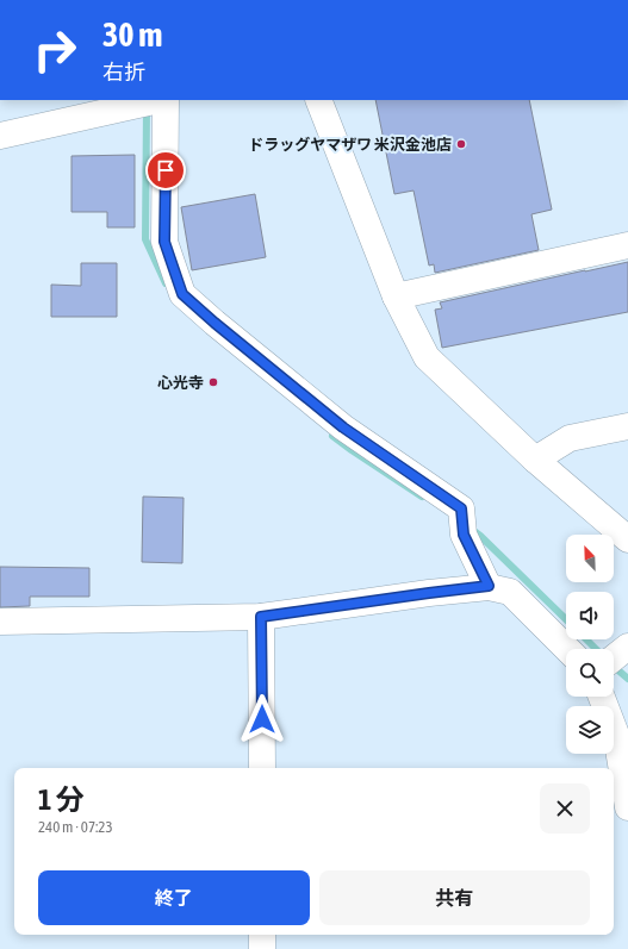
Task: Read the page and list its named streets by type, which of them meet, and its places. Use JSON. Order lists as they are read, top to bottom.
{
  "places": ["ドラッグヤマザワ 米沢金池店", "心光寺"],
  "north": "top left",
  "page": {
    "turn": ["30 m", "右折"],
    "heading": ["1 分", "240 m · 07:23"],
    "buttons": ["終了", "共有"]
  }
}
